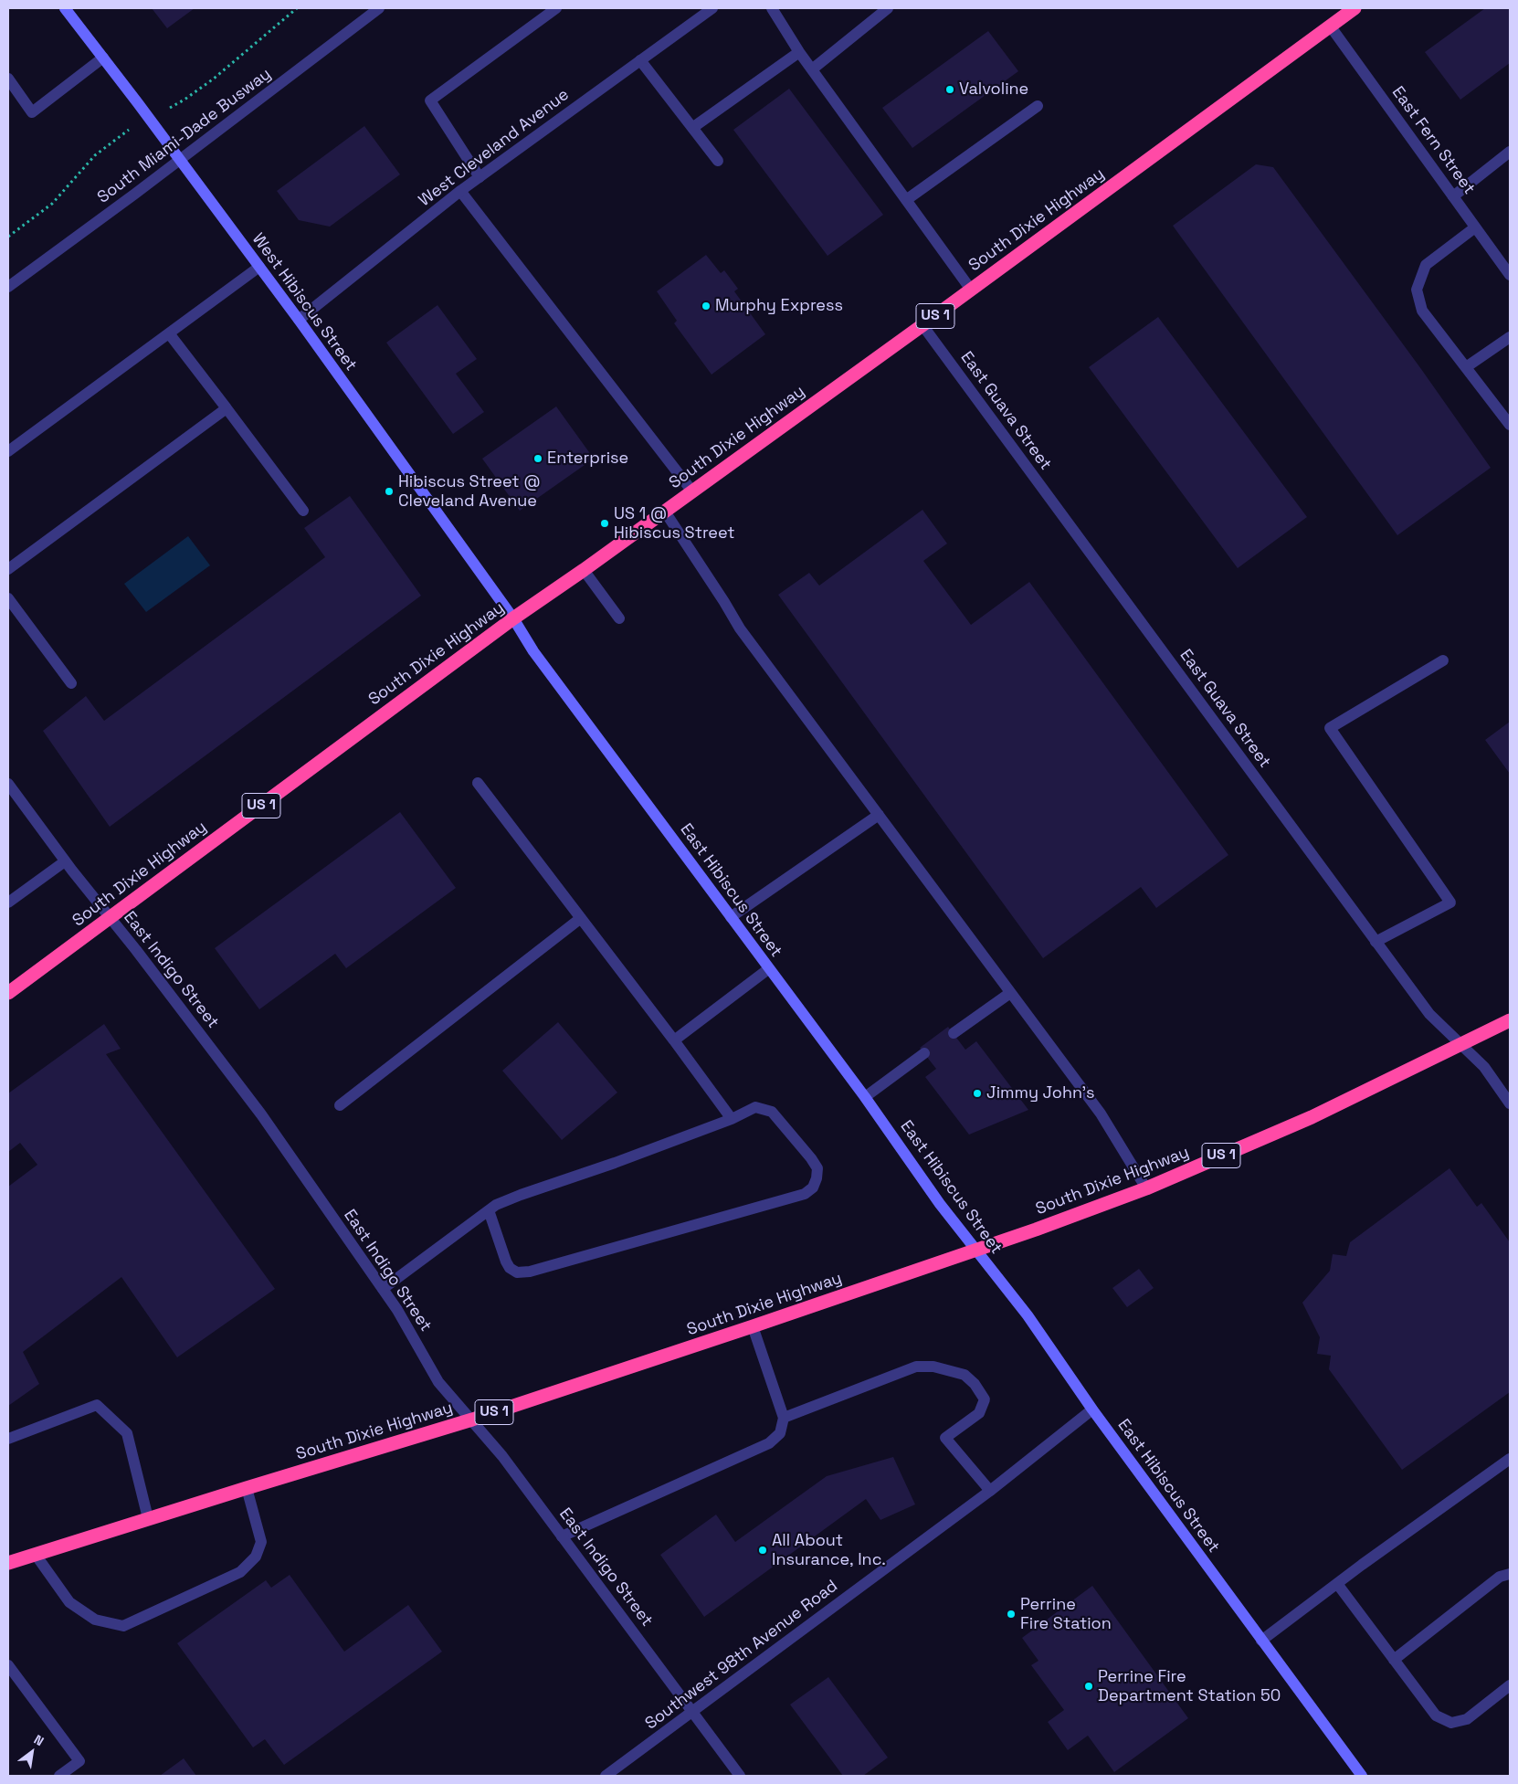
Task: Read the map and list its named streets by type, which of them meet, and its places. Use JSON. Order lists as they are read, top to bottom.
{
  "streets": {
    "highway": ["South Dixie Highway", "US 1"],
    "street": [
      "South Miami-Dade Busway",
      "East Fern Street",
      "West Cleveland Avenue",
      "West Hibiscus Street",
      "East Guava Street",
      "East Hibiscus Street",
      "East Indigo Street",
      "Southwest 98th Avenue Road"
    ]
  },
  "crossings": [
    ["South Miami-Dade Busway", "West Hibiscus Street"],
    ["East Fern Street", "South Dixie Highway"],
    ["West Cleveland Avenue", "West Hibiscus Street"],
    ["South Dixie Highway", "West Hibiscus Street"],
    ["South Dixie Highway", "East Guava Street"],
    ["South Dixie Highway", "East Hibiscus Street"],
    ["South Dixie Highway", "East Indigo Street"],
    ["West Hibiscus Street", "East Hibiscus Street"],
    ["East Hibiscus Street", "Southwest 98th Avenue Road"],
    ["East Indigo Street", "Southwest 98th Avenue Road"]
  ],
  "places": [
    "Valvoline",
    "Murphy Express",
    "Enterprise",
    "Hibiscus Street @ Cleveland Avenue",
    "US 1 @ Hibiscus Street",
    "Jimmy John's",
    "All About Insurance, Inc.",
    "Perrine Fire Station",
    "Perrine Fire Department Station 50"
  ],
  "north": "top right"
}
